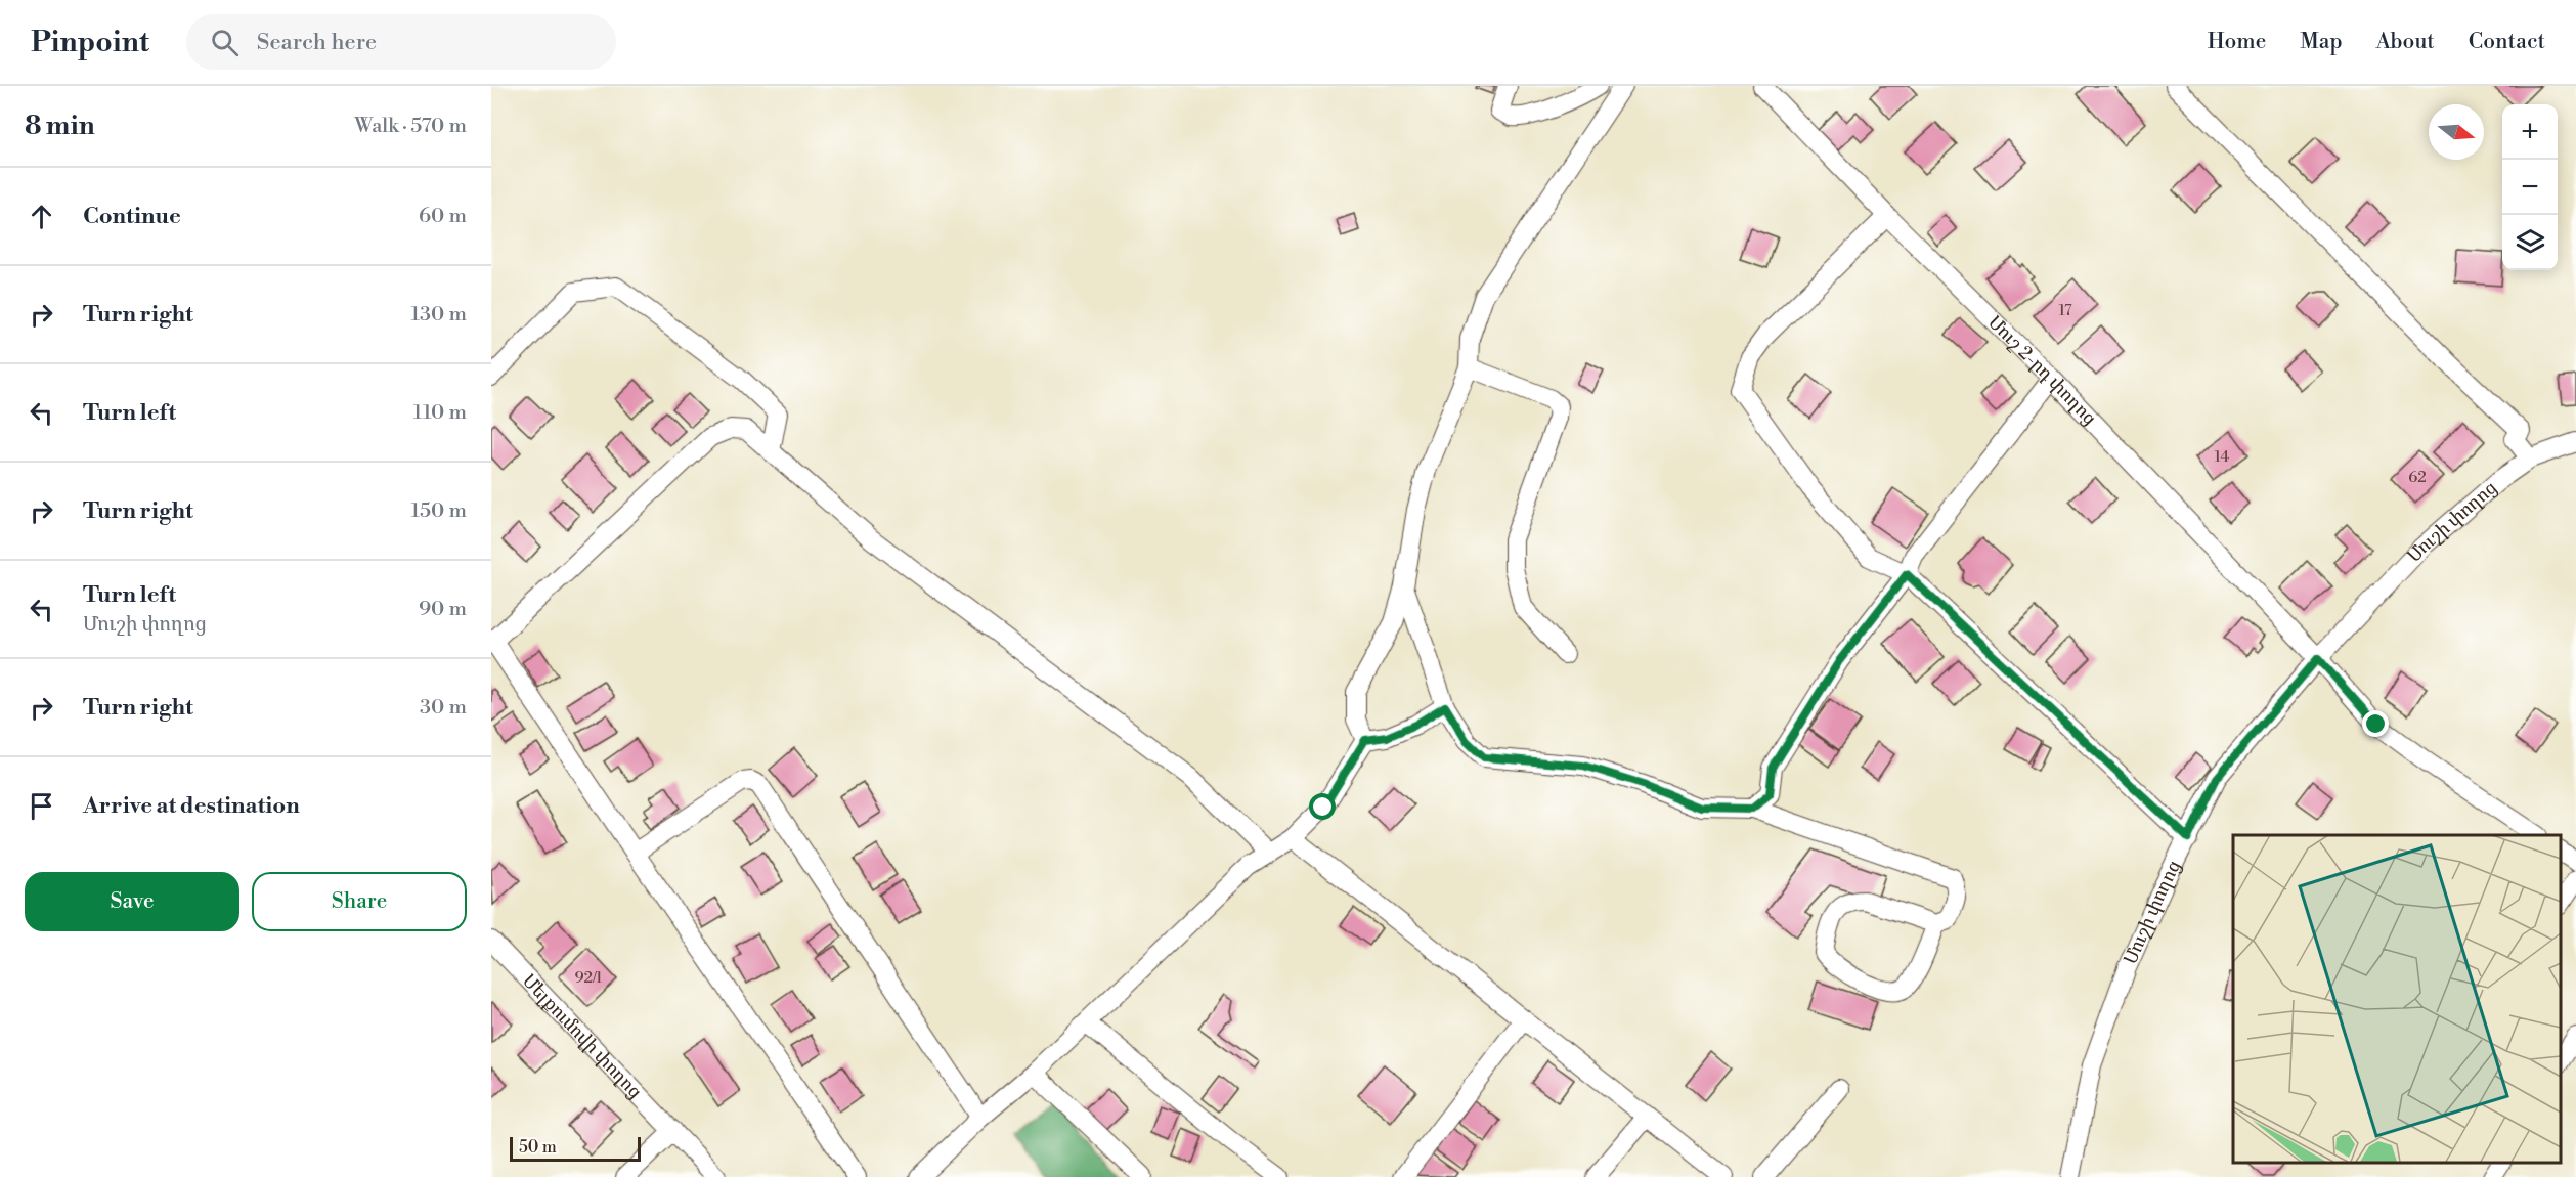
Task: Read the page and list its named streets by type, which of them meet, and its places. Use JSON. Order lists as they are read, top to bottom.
{
  "streets": {
    "street": ["Մուշ 2-րդ փողոց", "Մուշի փողոց", "Մելքումովի փողոց"]
  },
  "crossings": [
    ["Մուշ 2-րդ փողոց", "Մուշի փողոց"]
  ],
  "house_numbers": [
    "17",
    "14",
    "62",
    "92/1"
  ],
  "scale_bar": "50 m",
  "north": "right",
  "page": {
    "header": "Pinpoint",
    "search": "Search here",
    "nav": [
      "Home",
      "Map",
      "About",
      "Contact"
    ],
    "heading": ["8 min", "Walk · 570 m"],
    "map_buttons": ["+", "−"],
    "list": [
      ["Continue", "60 m"],
      ["Turn right", "130 m"],
      ["Turn left", "110 m"],
      ["Turn right", "150 m"],
      ["Turn left", "Մուշի փողոց", "90 m"],
      ["Turn right", "30 m"],
      "Arrive at destination"
    ],
    "buttons": ["Save", "Share"],
    "scale": "50 m"
  }
}
